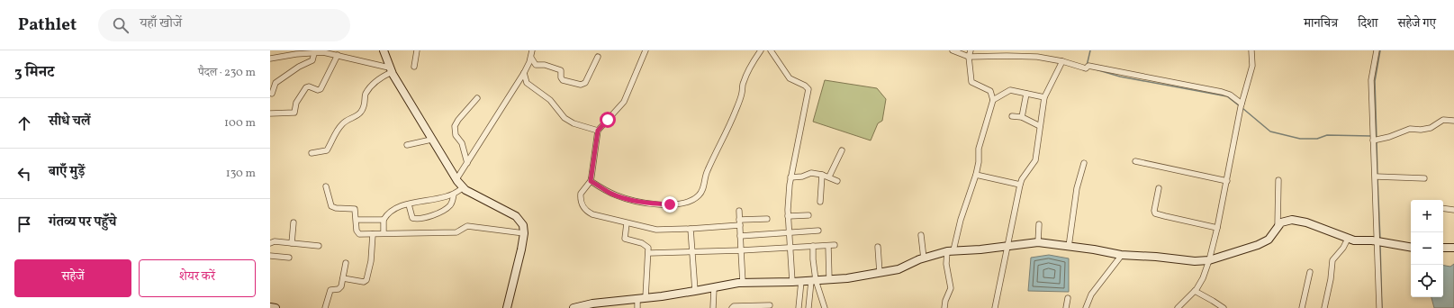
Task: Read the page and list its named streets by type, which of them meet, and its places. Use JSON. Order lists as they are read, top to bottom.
{
  "page": {
    "header": "Pathlet",
    "search": "यहाँ खोजें",
    "nav": ["मानचित्र", "दिशा", "सहेजे गए"],
    "heading": ["3 मिनट", "पैदल · 230 m"],
    "list": [
      ["सीधे चलें", "100 m"],
      ["बाएँ मुड़ें", "130 m"],
      "गंतव्य पर पहुँचे"
    ],
    "map_buttons": ["+", "−"],
    "buttons": ["सहेजें", "शेयर करें"]
  }
}
